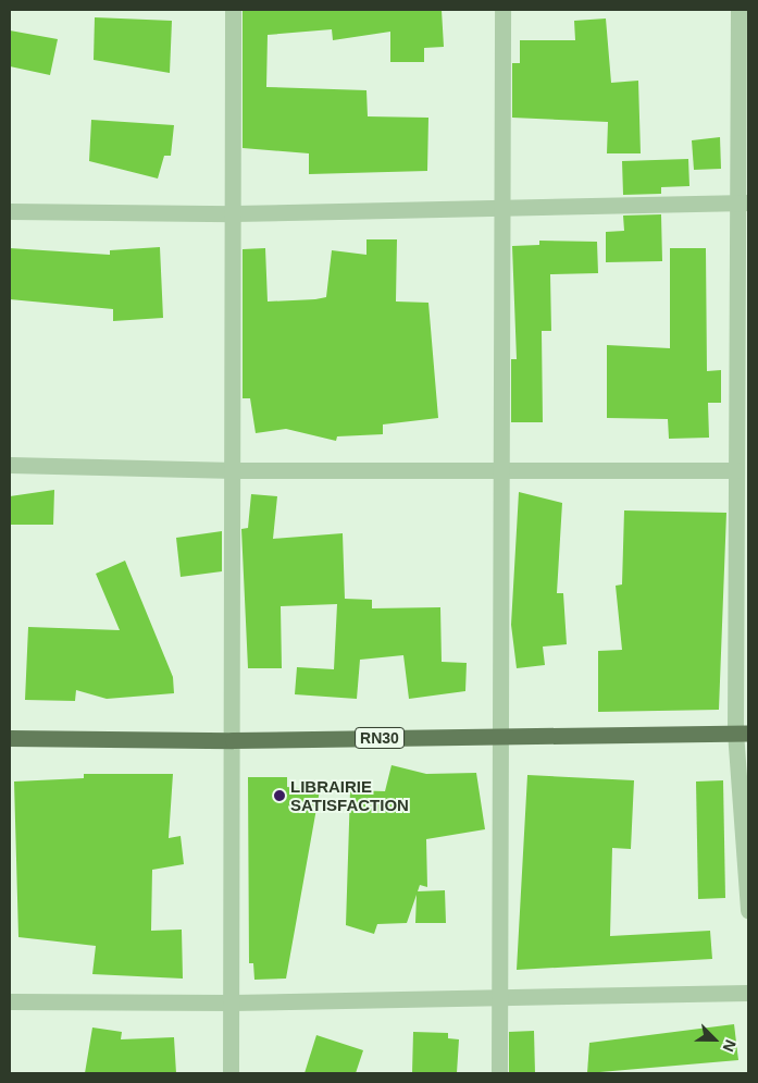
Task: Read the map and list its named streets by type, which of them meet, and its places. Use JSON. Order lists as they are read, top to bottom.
{
  "streets": {
    "main road": ["RN30"]
  },
  "places": ["LIBRAIRIE SATISFACTION"],
  "north": "bottom right"
}
